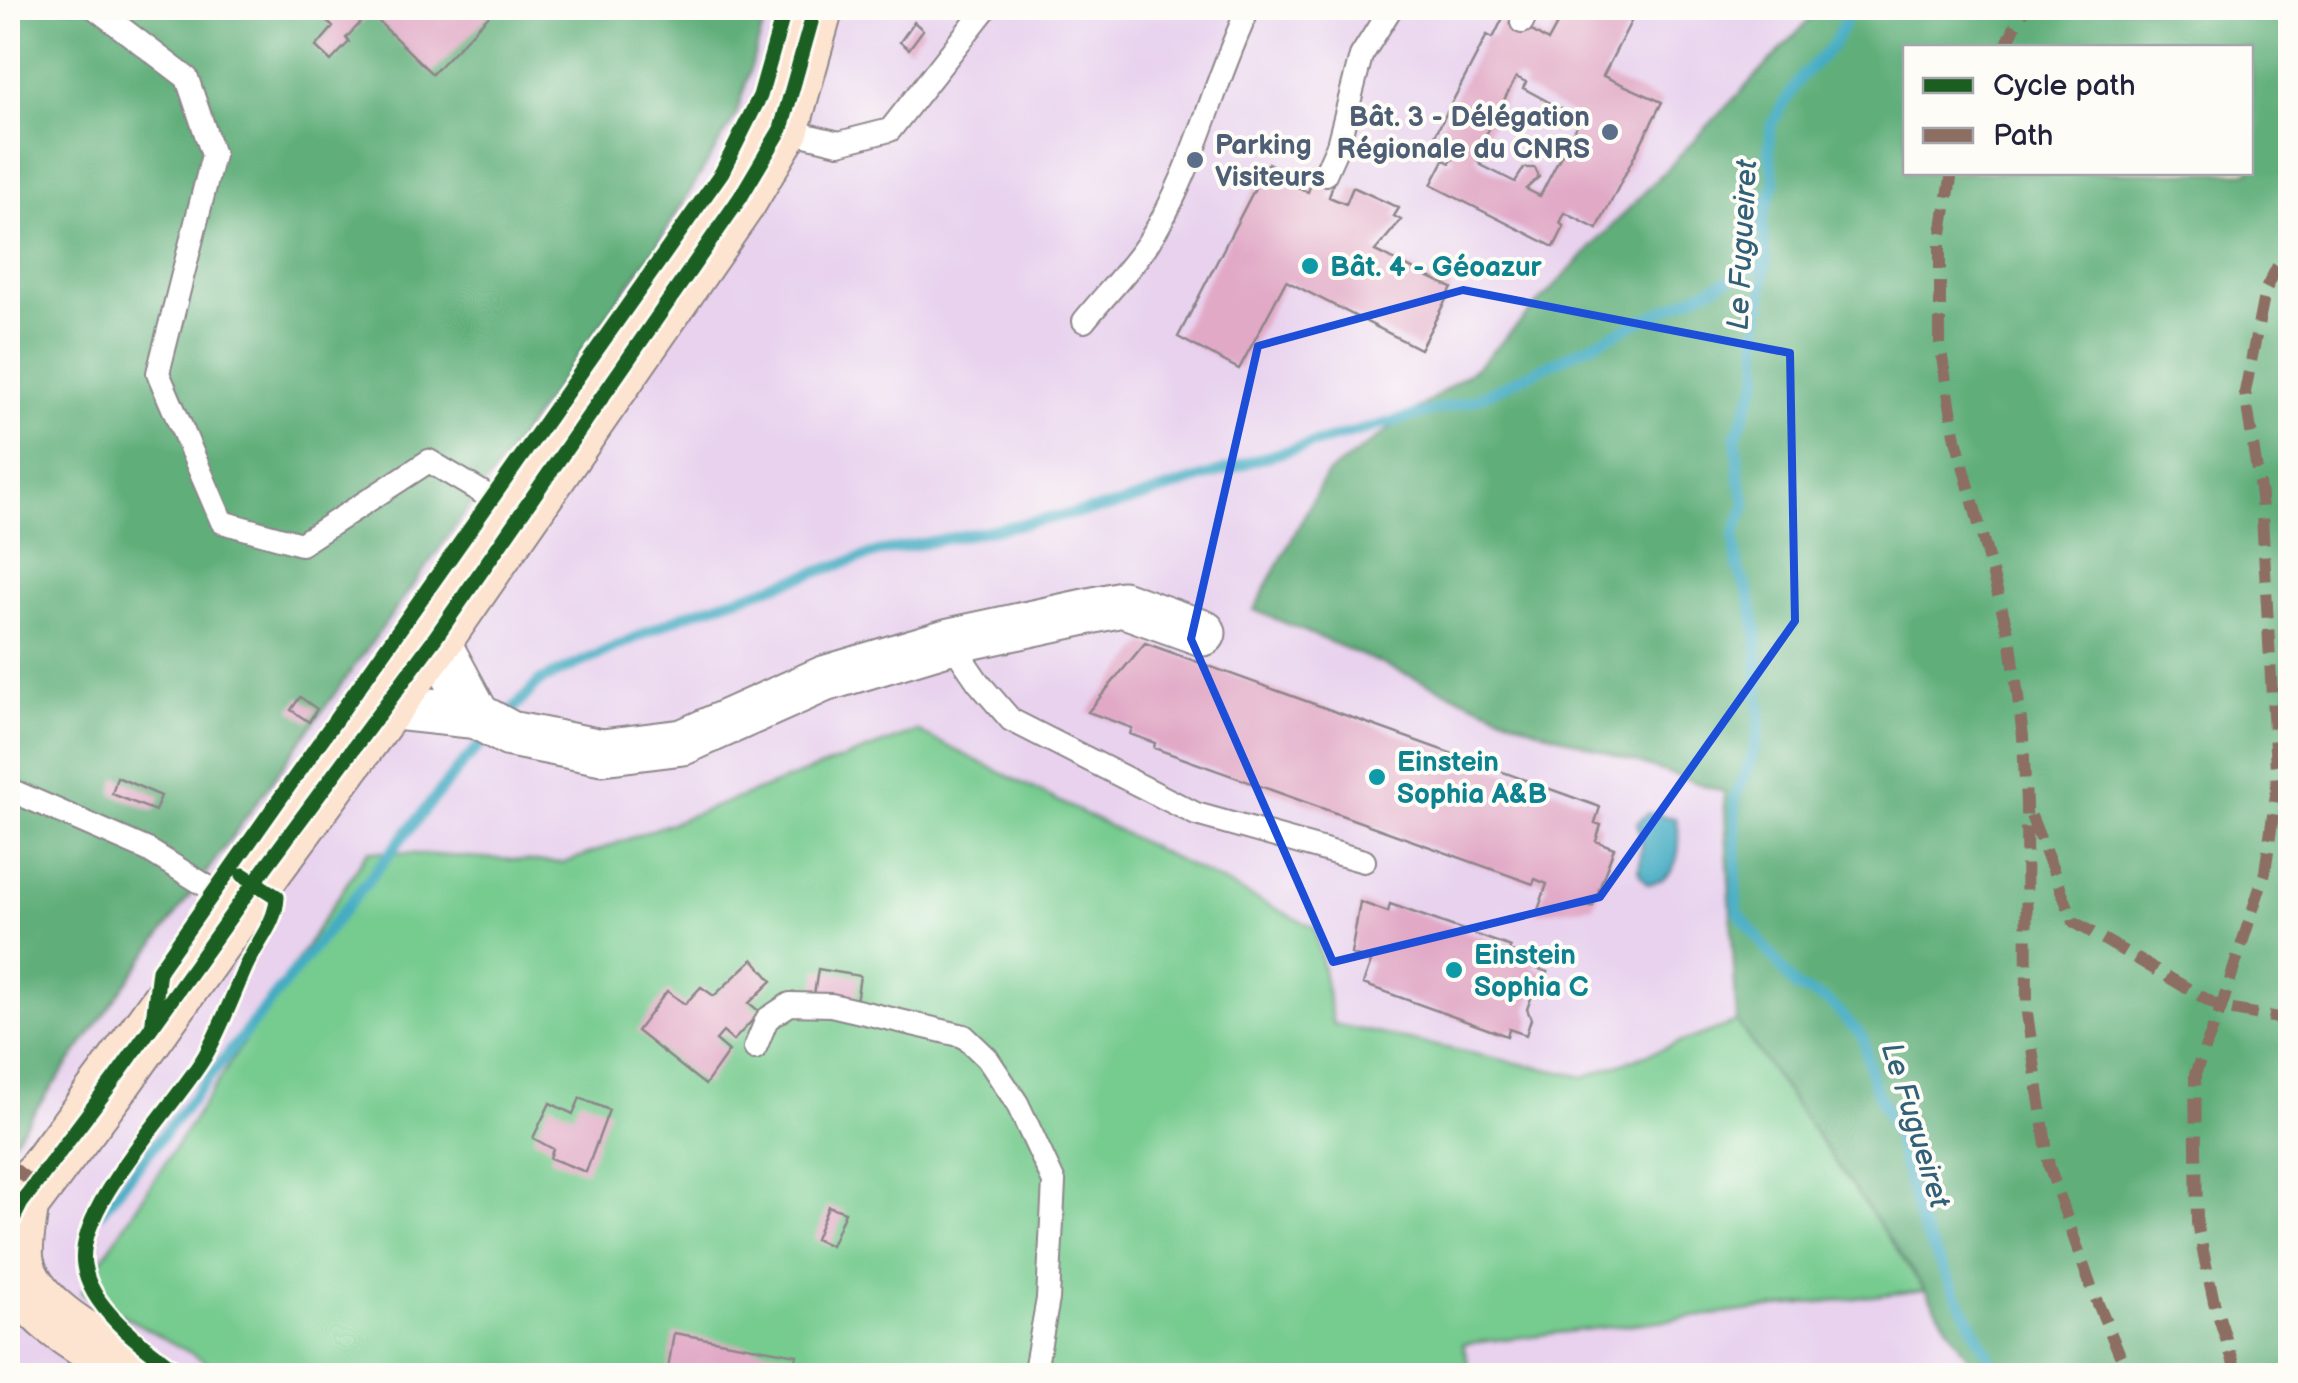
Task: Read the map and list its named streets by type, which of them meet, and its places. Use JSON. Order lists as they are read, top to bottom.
{
  "water": ["Le Fugueiret"],
  "places": [
    "Bât. 3 - Délégation Régionale du CNRS",
    "Parking Visiteurs",
    "Bât. 4 - Géoazur",
    "Einstein Sophia A&B",
    "Einstein Sophia C"
  ],
  "legend": ["Cycle path", "Path"]
}
